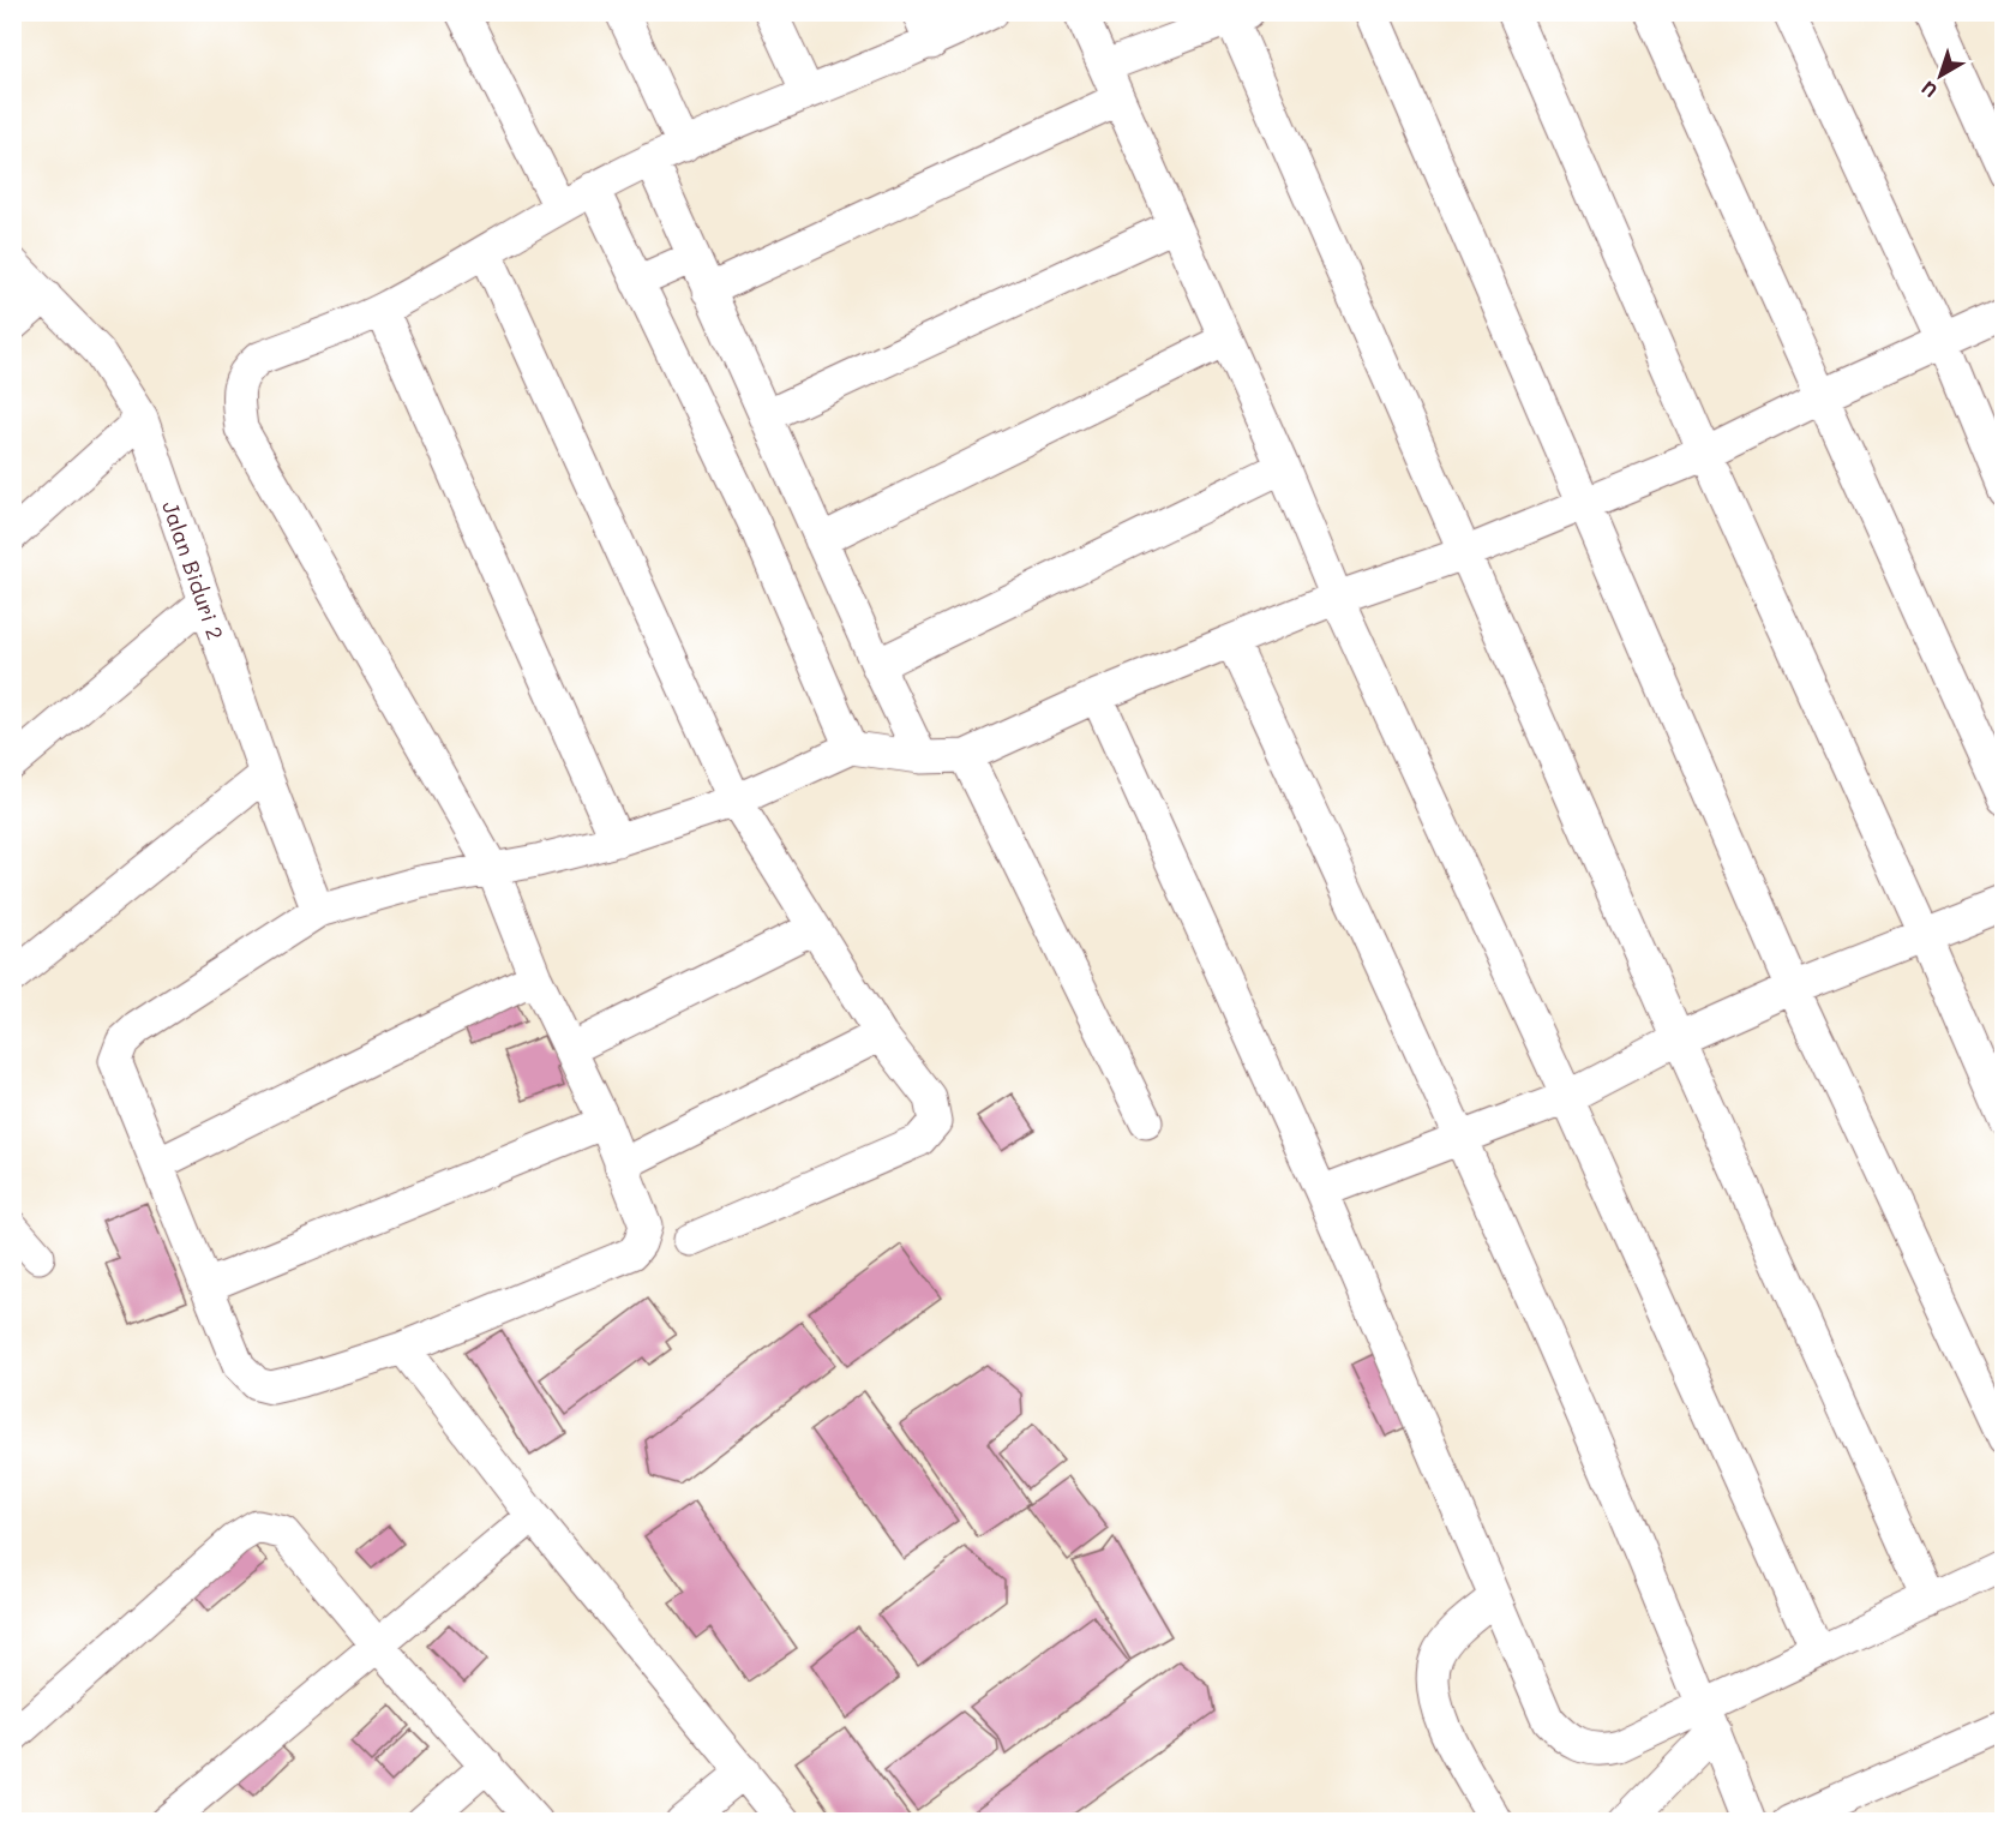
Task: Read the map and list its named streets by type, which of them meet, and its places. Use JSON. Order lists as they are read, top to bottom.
{
  "streets": {
    "street": ["Jalan Biduri 2"]
  },
  "north": "bottom left"
}
